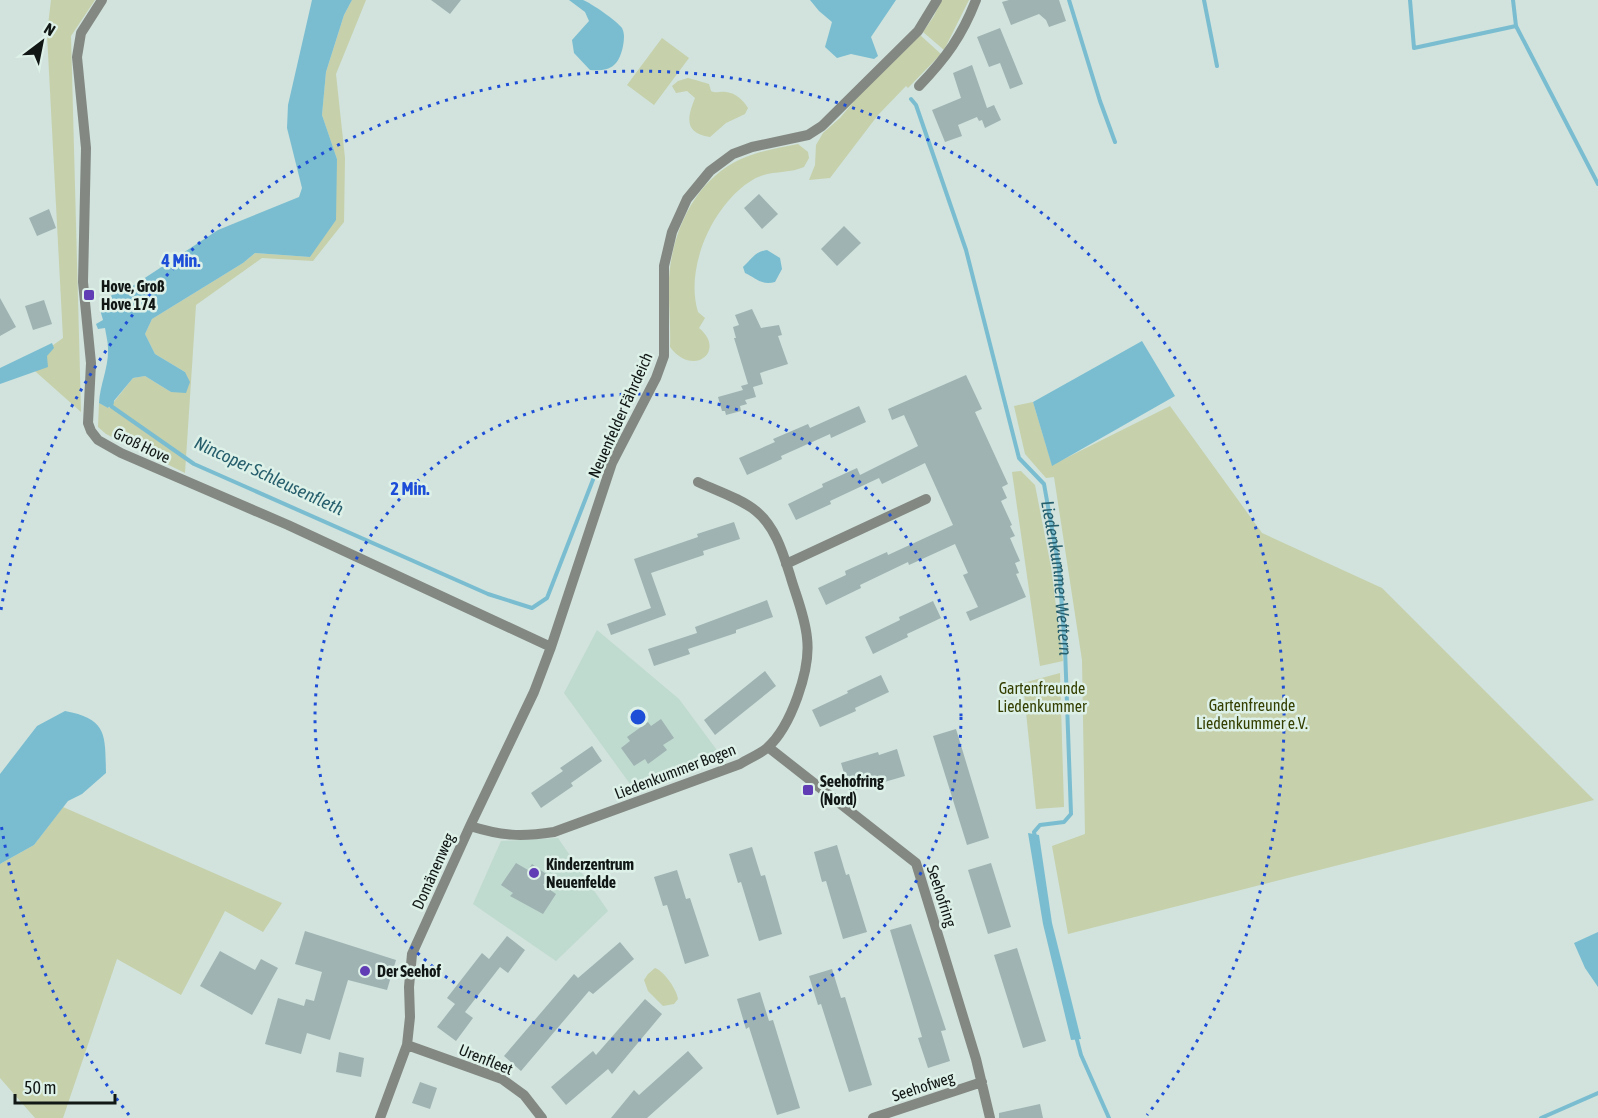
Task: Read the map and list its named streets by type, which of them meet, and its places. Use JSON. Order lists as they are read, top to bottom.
{
  "streets": {
    "street": [
      "Neuenfelder Fährdeich",
      "Groß Hove",
      "Liedenkummer Bogen",
      "Domänenweg",
      "Seehofring",
      "Urenfleet",
      "Seehofweg"
    ]
  },
  "crossings": [
    ["Neuenfelder Fährdeich", "Groß Hove"],
    ["Neuenfelder Fährdeich", "Domänenweg"],
    ["Groß Hove", "Domänenweg"],
    ["Liedenkummer Bogen", "Domänenweg"],
    ["Liedenkummer Bogen", "Seehofring"],
    ["Domänenweg", "Urenfleet"],
    ["Seehofring", "Seehofweg"]
  ],
  "water": ["Nincoper Schleusenfleth", "Liedenkummer Wettern"],
  "parks": ["Gartenfreunde Liedenkummer", "Gartenfreunde Liedenkummer e.V."],
  "places": {
    "transit": ["Hove, Groß Hove 174", "Seehofring (Nord)"],
    "other": ["Kinderzentrum Neuenfelde", "Der Seehof"]
  },
  "scale_bar": "50 m",
  "north": "top right",
  "rings": ["4 Min.", "2 Min."]
}
